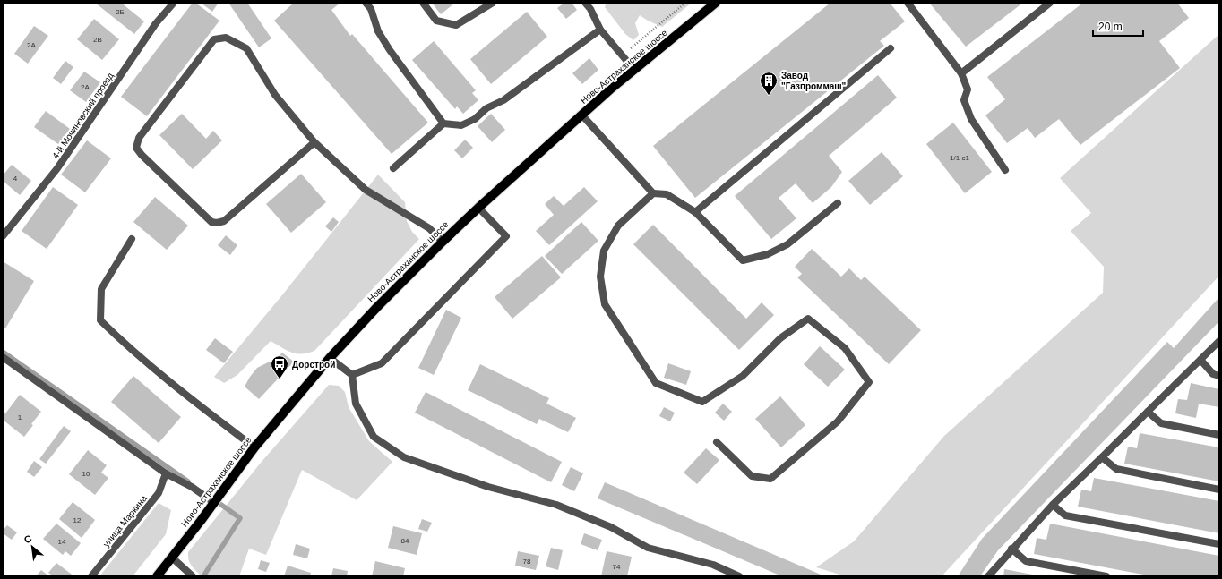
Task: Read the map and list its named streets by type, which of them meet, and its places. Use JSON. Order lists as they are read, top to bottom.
{
  "streets": {
    "main road": ["Ново-Астраханское шоссе"],
    "street": ["4-й Мочиновский проезд", "улица Маркина"]
  },
  "places": {
    "building": ["Завод \"Газпроммаш\""],
    "bus stop": ["Дорстрой"]
  },
  "house_numbers": [
    "2Б",
    "2В",
    "2А",
    "2А",
    "1/1 с1",
    "4",
    "1",
    "10",
    "12",
    "84",
    "14",
    "78",
    "74"
  ],
  "scale_bar": "20 m",
  "north": "top left"
}
